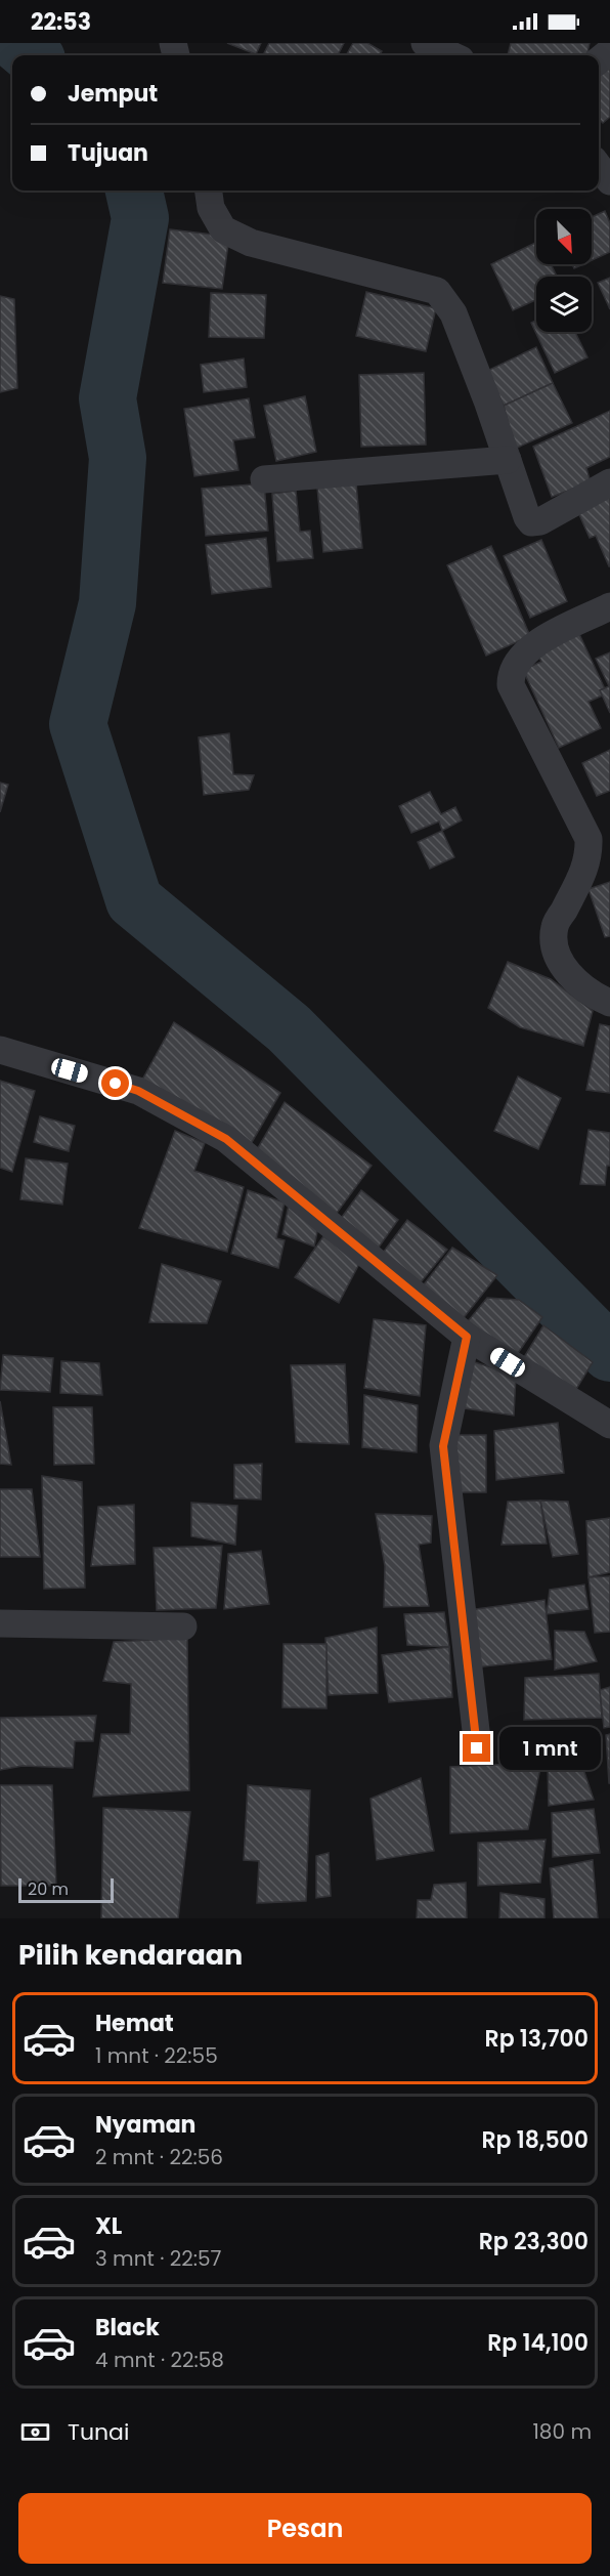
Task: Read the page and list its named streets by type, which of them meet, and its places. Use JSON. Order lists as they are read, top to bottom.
{
  "scale_bar": "20 m",
  "north": "bottom right",
  "page": {
    "status": "22:53",
    "banner": ["Jemput", "Tujuan"],
    "bubble": "1 mnt",
    "scale": "20 m",
    "heading": "Pilih kendaraan",
    "list": [
      {
        "name": "Hemat",
        "note": "1 mnt · 22:55",
        "value": "Rp 13,700"
      },
      {
        "name": "Nyaman",
        "note": "2 mnt · 22:56",
        "value": "Rp 18,500"
      },
      {
        "name": "XL",
        "note": "3 mnt · 22:57",
        "value": "Rp 23,300"
      },
      {
        "name": "Black",
        "note": "4 mnt · 22:58",
        "value": "Rp 14,100"
      }
    ],
    "pay": ["Tunai", "180 m"],
    "buttons": "Pesan"
  }
}
